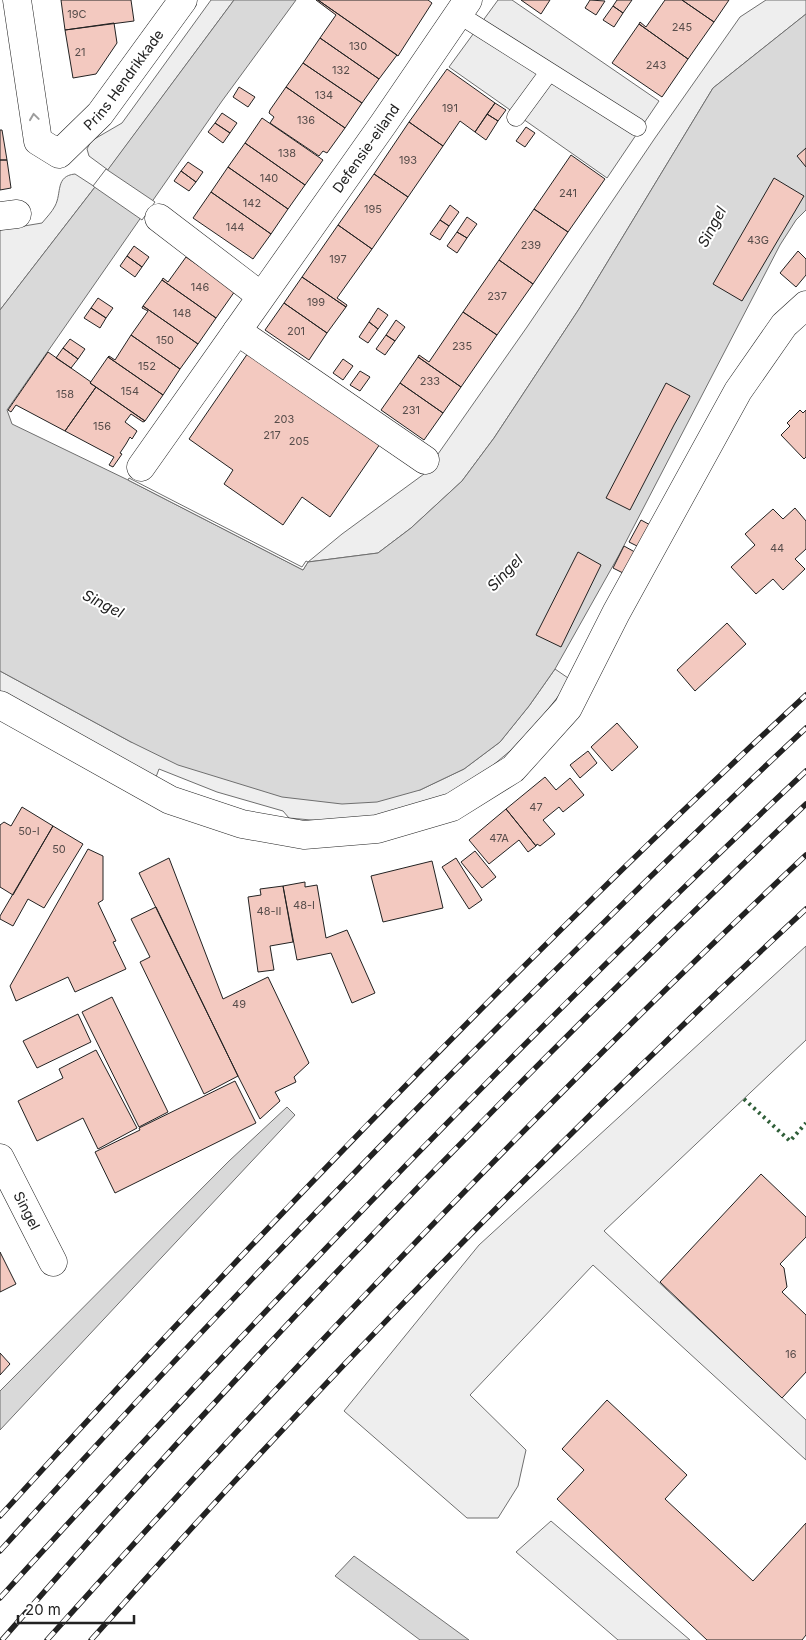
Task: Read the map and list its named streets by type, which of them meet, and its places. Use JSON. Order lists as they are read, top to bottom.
{
  "streets": {
    "street": ["Prins Hendrikkade", "Defensie-eiland", "Singel"]
  },
  "water": ["Singel"],
  "house_numbers": [
    "19C",
    "245",
    "130",
    "21",
    "243",
    "132",
    "134",
    "191",
    "136",
    "138",
    "193",
    "140",
    "241",
    "142",
    "195",
    "144",
    "43G",
    "239",
    "197",
    "146",
    "237",
    "199",
    "148",
    "201",
    "150",
    "235",
    "152",
    "233",
    "154",
    "158",
    "231",
    "203",
    "156",
    "217",
    "205",
    "44",
    "47",
    "50-I",
    "47A",
    "50",
    "48-I",
    "48-II",
    "49",
    "16"
  ],
  "scale_bar": "20 m"
}
